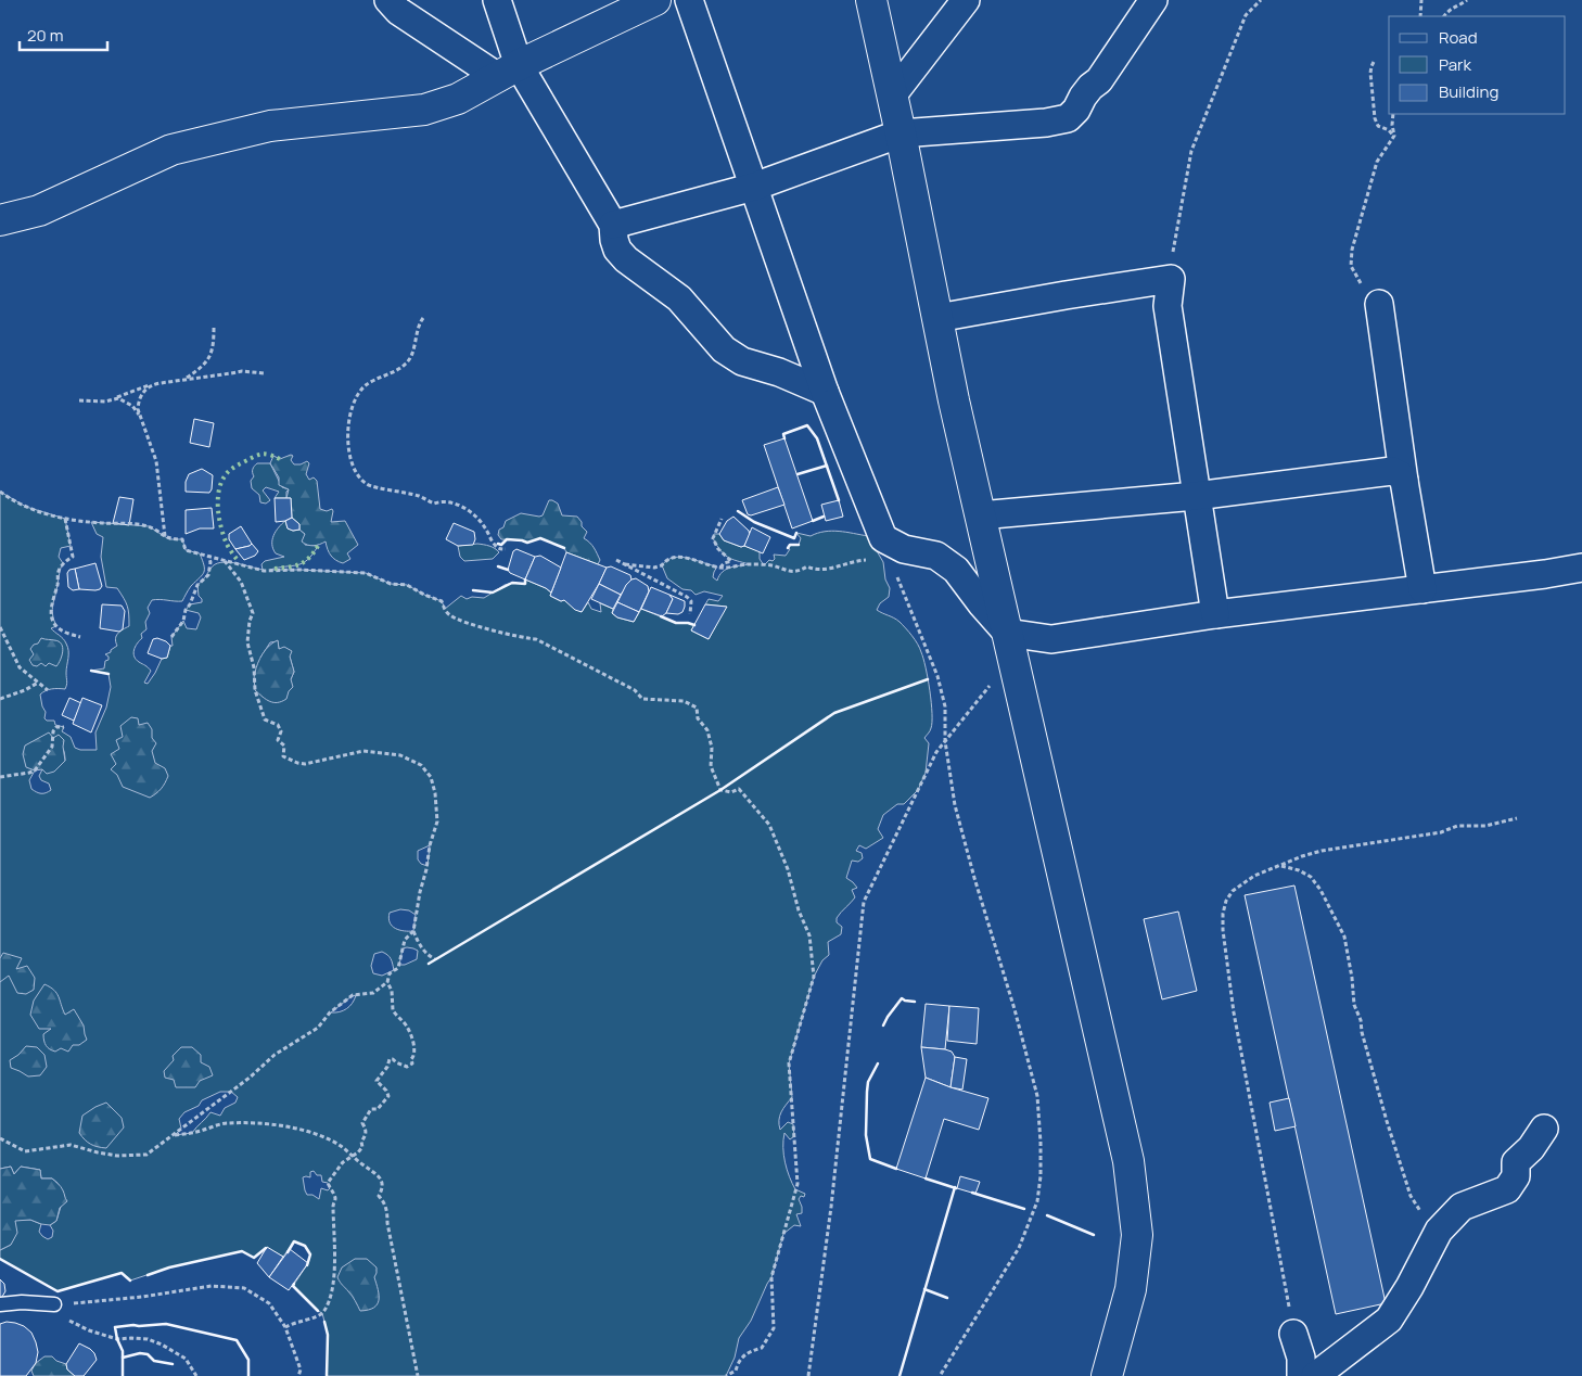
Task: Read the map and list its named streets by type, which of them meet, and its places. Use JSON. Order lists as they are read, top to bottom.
{
  "legend": ["Road", "Park", "Building"],
  "scale_bar": "20 m"
}
